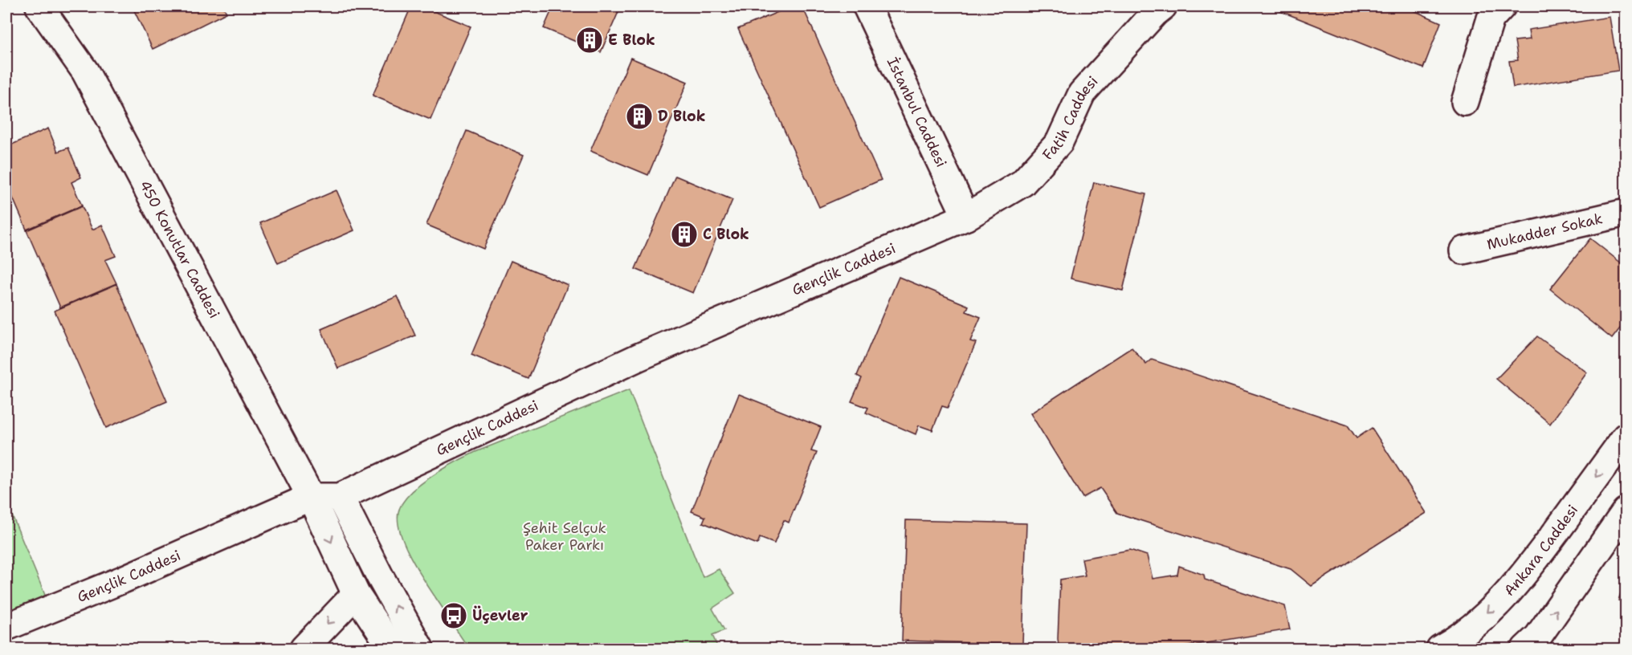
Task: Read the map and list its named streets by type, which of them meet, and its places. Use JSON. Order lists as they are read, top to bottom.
{
  "streets": {
    "street": [
      "İstanbul Caddesi",
      "Fatih Caddesi",
      "Mukadder Sokak",
      "450 Konutlar Caddesi",
      "Gençlik Caddesi",
      "Ankara Caddesi"
    ]
  },
  "crossings": [
    ["İstanbul Caddesi", "Fatih Caddesi"],
    ["İstanbul Caddesi", "Gençlik Caddesi"],
    ["Fatih Caddesi", "Gençlik Caddesi"],
    ["450 Konutlar Caddesi", "Gençlik Caddesi"]
  ],
  "parks": ["Şehit Selçuk Paker Parkı"],
  "places": {
    "building": ["E Blok", "D Blok", "C Blok"],
    "bus stop": ["Üçevler"]
  }
}
